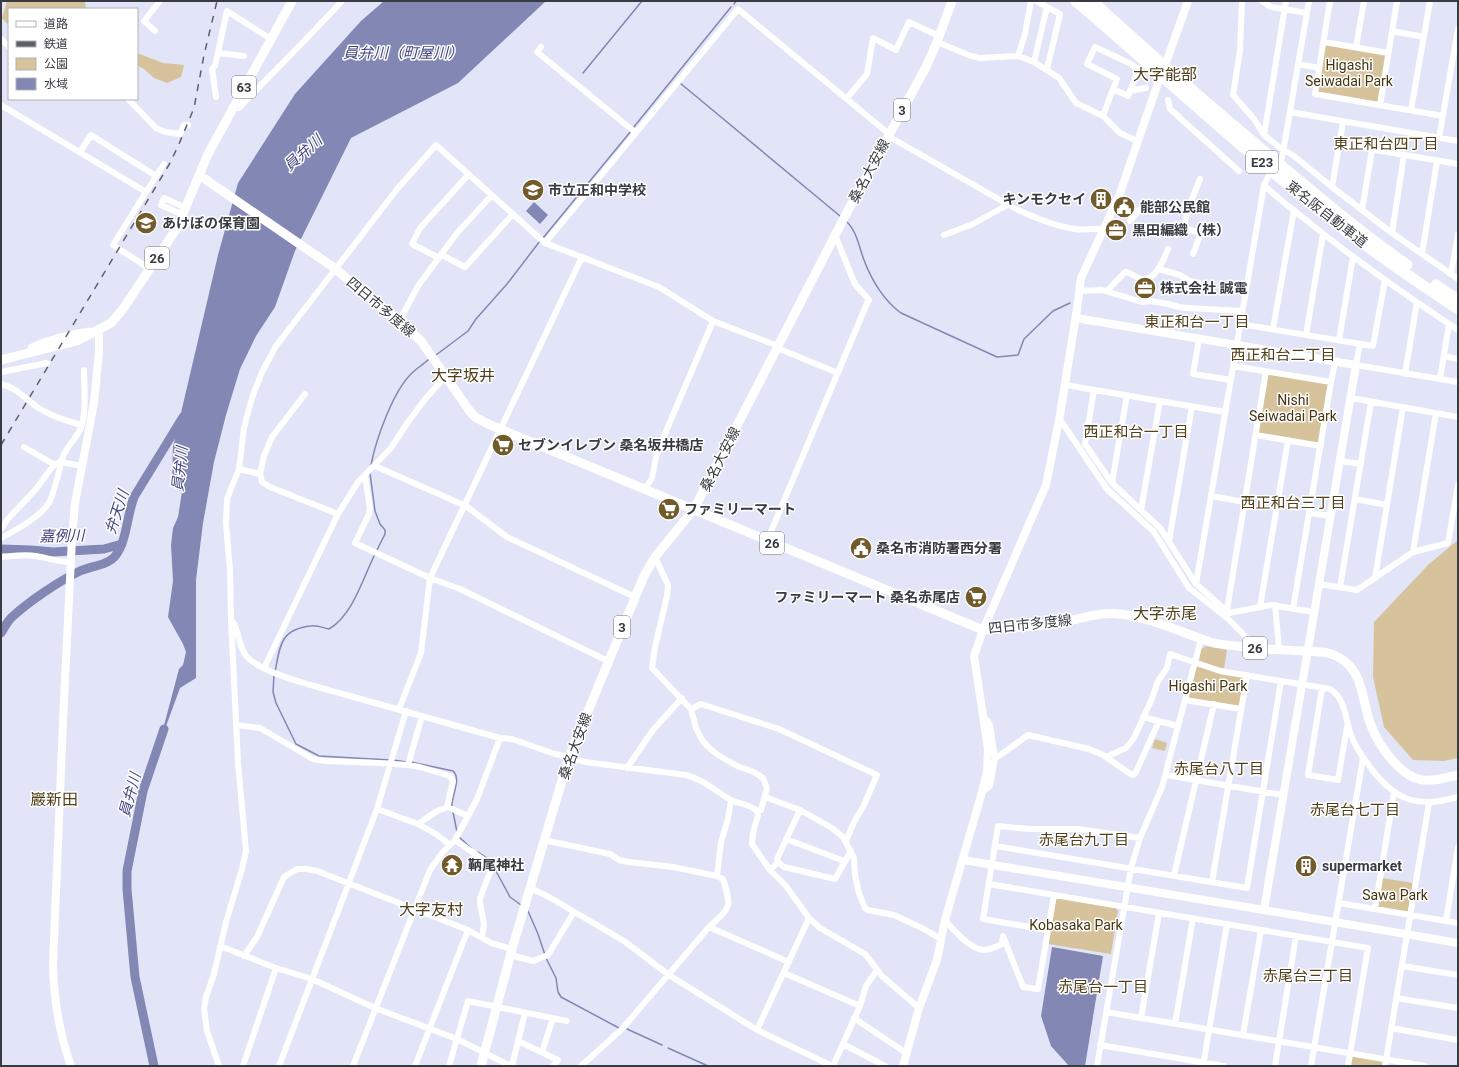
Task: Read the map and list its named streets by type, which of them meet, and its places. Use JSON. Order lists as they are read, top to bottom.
{
  "streets": {
    "highway": ["E23", "東名阪自動車道"],
    "main road": [
      "63",
      "3",
      "桑名大安線",
      "26",
      "四日市多度線"
    ]
  },
  "crossings": [
    ["63", "26"],
    ["63", "四日市多度線"],
    ["桑名大安線", "四日市多度線"],
    ["26", "四日市多度線"]
  ],
  "districts": [
    "大字能部",
    "東正和台四丁目",
    "東正和台一丁目",
    "西正和台二丁目",
    "大字坂井",
    "西正和台一丁目",
    "西正和台三丁目",
    "大字赤尾",
    "赤尾台八丁目",
    "巖新田",
    "赤尾台七丁目",
    "赤尾台九丁目",
    "大字友村",
    "赤尾台三丁目",
    "赤尾台一丁目"
  ],
  "water": [
    "員弁川（町屋川）",
    "員弁川",
    "弁天川",
    "嘉例川"
  ],
  "parks": [
    "Higashi Seiwadai Park",
    "Nishi Seiwadai Park",
    "Higashi Park",
    "Sawa Park",
    "Kobasaka Park"
  ],
  "places": {
    "school or university": ["市立正和中学校", "あけぼの保育園"],
    "building": ["キンモクセイ", "supermarket"],
    "public building": ["能部公民館", "桑名市消防署西分署"],
    "office": ["黒田編織（株）", "株式会社 誠電"],
    "supermarket": ["セブンイレブン 桑名坂井橋店", "ファミリーマート", "ファミリーマート 桑名赤尾店"],
    "temple": ["鞆尾神社"]
  },
  "legend": [
    "道路",
    "鉄道",
    "公園",
    "水域"
  ]
}
